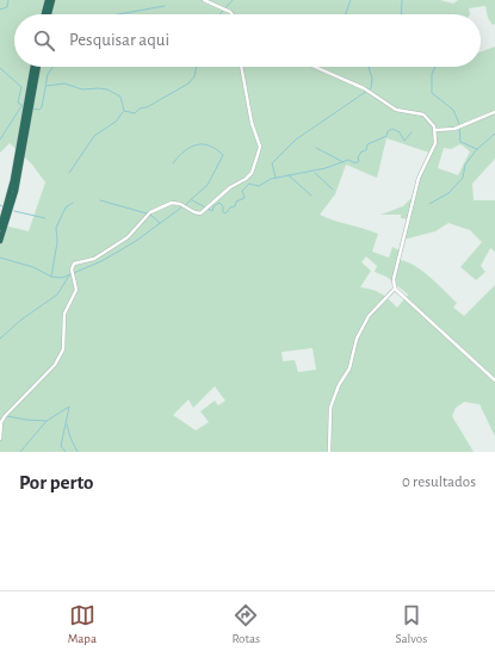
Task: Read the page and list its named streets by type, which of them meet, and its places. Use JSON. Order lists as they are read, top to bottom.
{
  "page": {
    "search": "Pesquisar aqui",
    "heading": ["Por perto", "0 resultados"],
    "nav": ["Mapa", "Rotas", "Salvos"]
  }
}
